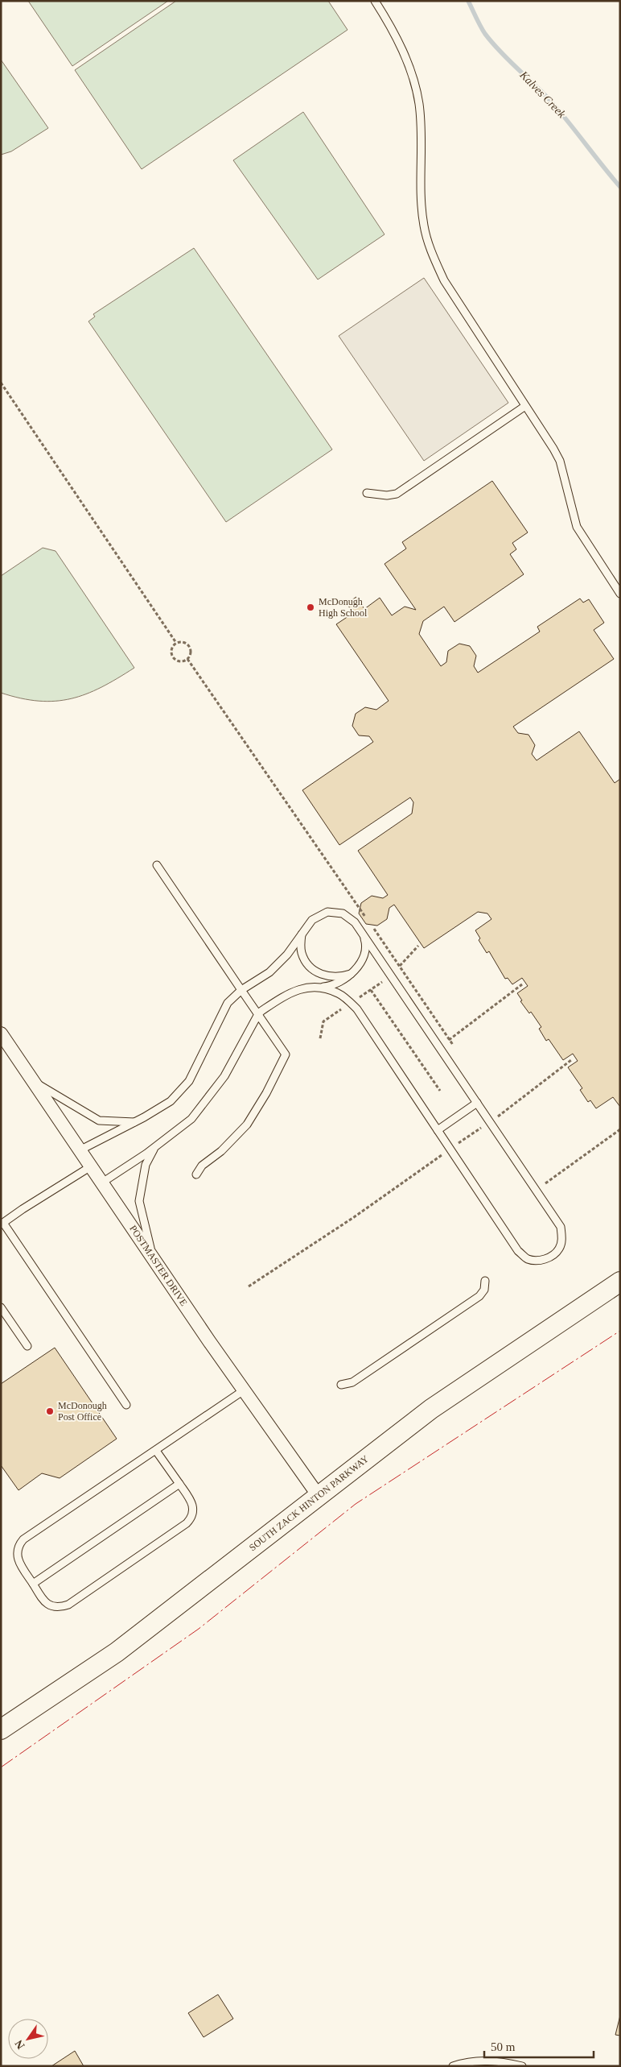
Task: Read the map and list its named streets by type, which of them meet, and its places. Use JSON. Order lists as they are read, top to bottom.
{
  "streets": {
    "main road": ["SOUTH ZACK HINTON PARKWAY"],
    "street": ["POSTMASTER DRIVE"]
  },
  "crossings": [
    ["POSTMASTER DRIVE", "SOUTH ZACK HINTON PARKWAY"]
  ],
  "water": ["Kalves Creek"],
  "places": ["McDonugh High School", "McDonough Post Office"],
  "scale_bar": "50 m",
  "north": "bottom left"
}
